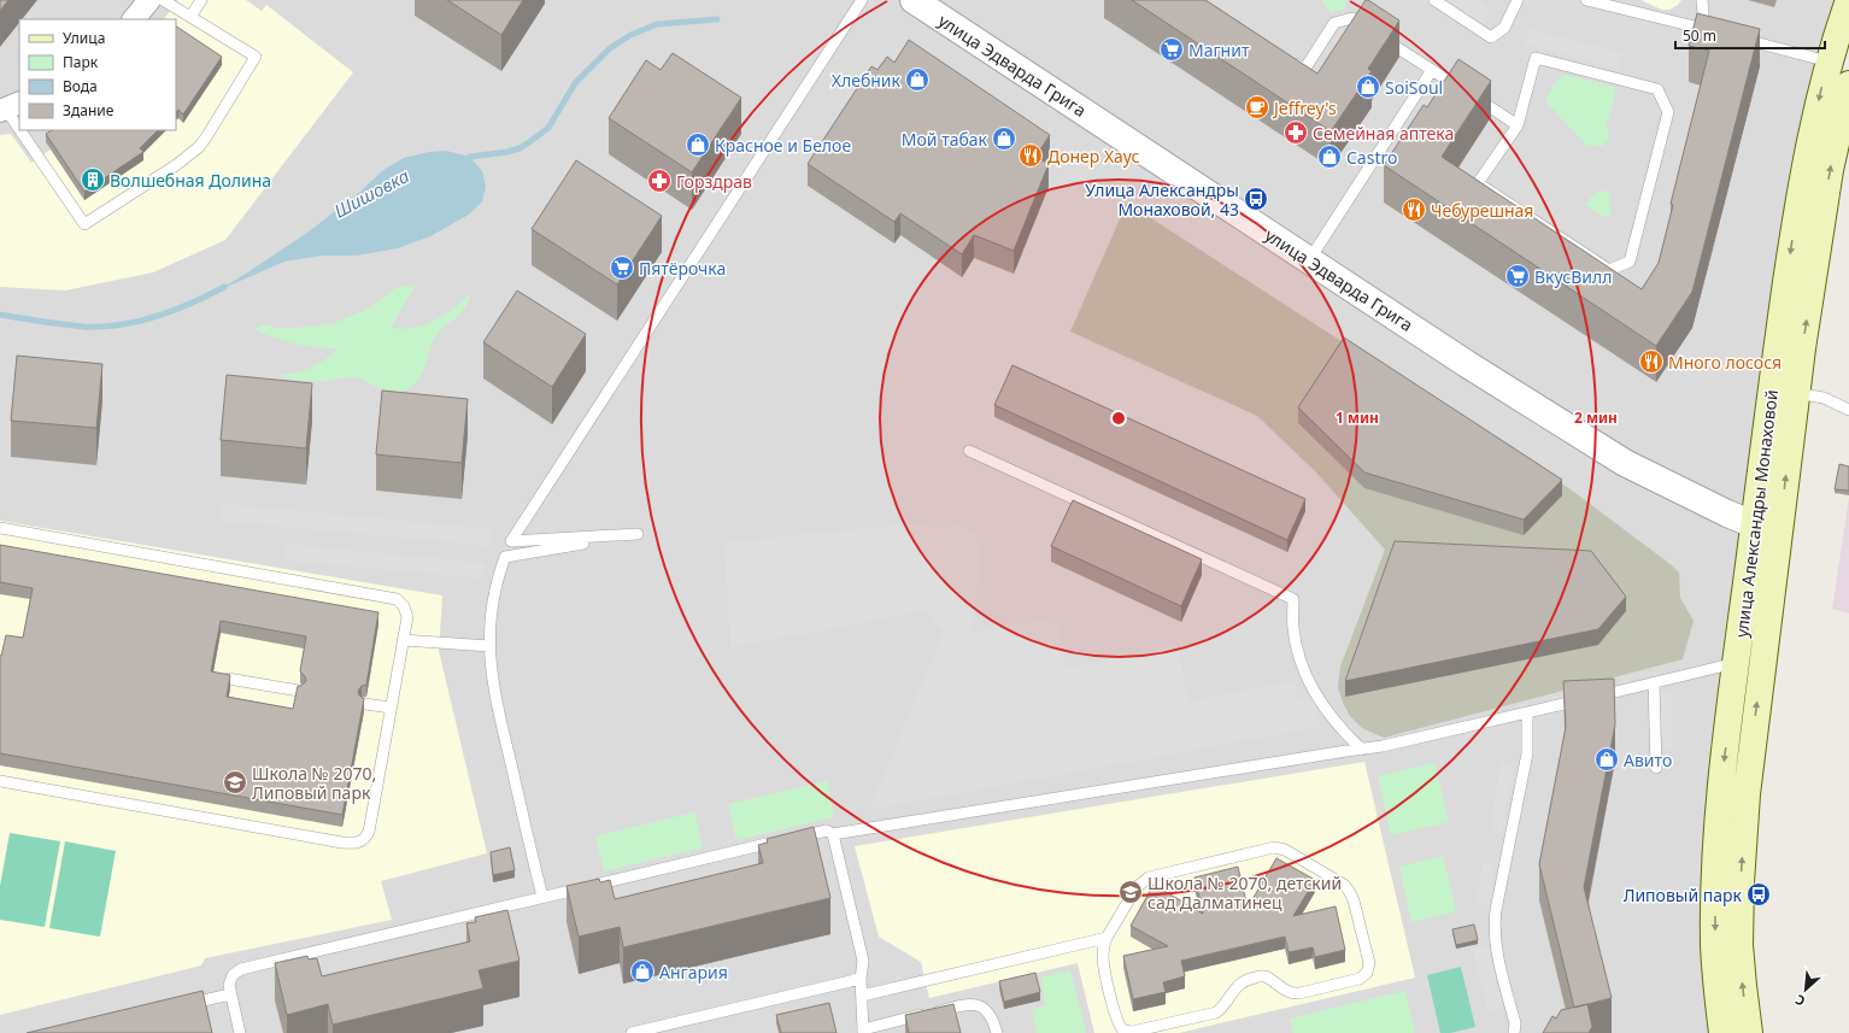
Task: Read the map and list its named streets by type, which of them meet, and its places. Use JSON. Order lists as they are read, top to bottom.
{
  "streets": {
    "main road": ["улица Александры Монаховой"],
    "street": ["улица Эдварда Грига"]
  },
  "crossings": [
    ["улица Эдварда Грига", "улица Александры Монаховой"]
  ],
  "water": ["Шишовка"],
  "places": {
    "supermarket": ["Магнит", "Пятёрочка", "ВкусВилл"],
    "shop": [
      "Хлебник",
      "SoiSoul",
      "Мой табак",
      "Красное и Белое",
      "Castro",
      "Авито",
      "Ангария"
    ],
    "cafe": ["Jeffrey's"],
    "pharmacy": ["Семейная аптека", "Горздрав"],
    "restaurant": ["Донер Хаус", "Чебурешная", "Много лосося"],
    "building": ["Волшебная Долина"],
    "bus stop": ["Улица Александры Монаховой, 43", "Липовый парк"],
    "school or university": ["Школа № 2070, Липовый парк", "Школа № 2070, детский сад Далматинец"]
  },
  "legend": [
    "Улица",
    "Парк",
    "Вода",
    "Здание"
  ],
  "scale_bar": "50 m",
  "north": "bottom left",
  "rings": ["1 мин", "2 мин"]
}
